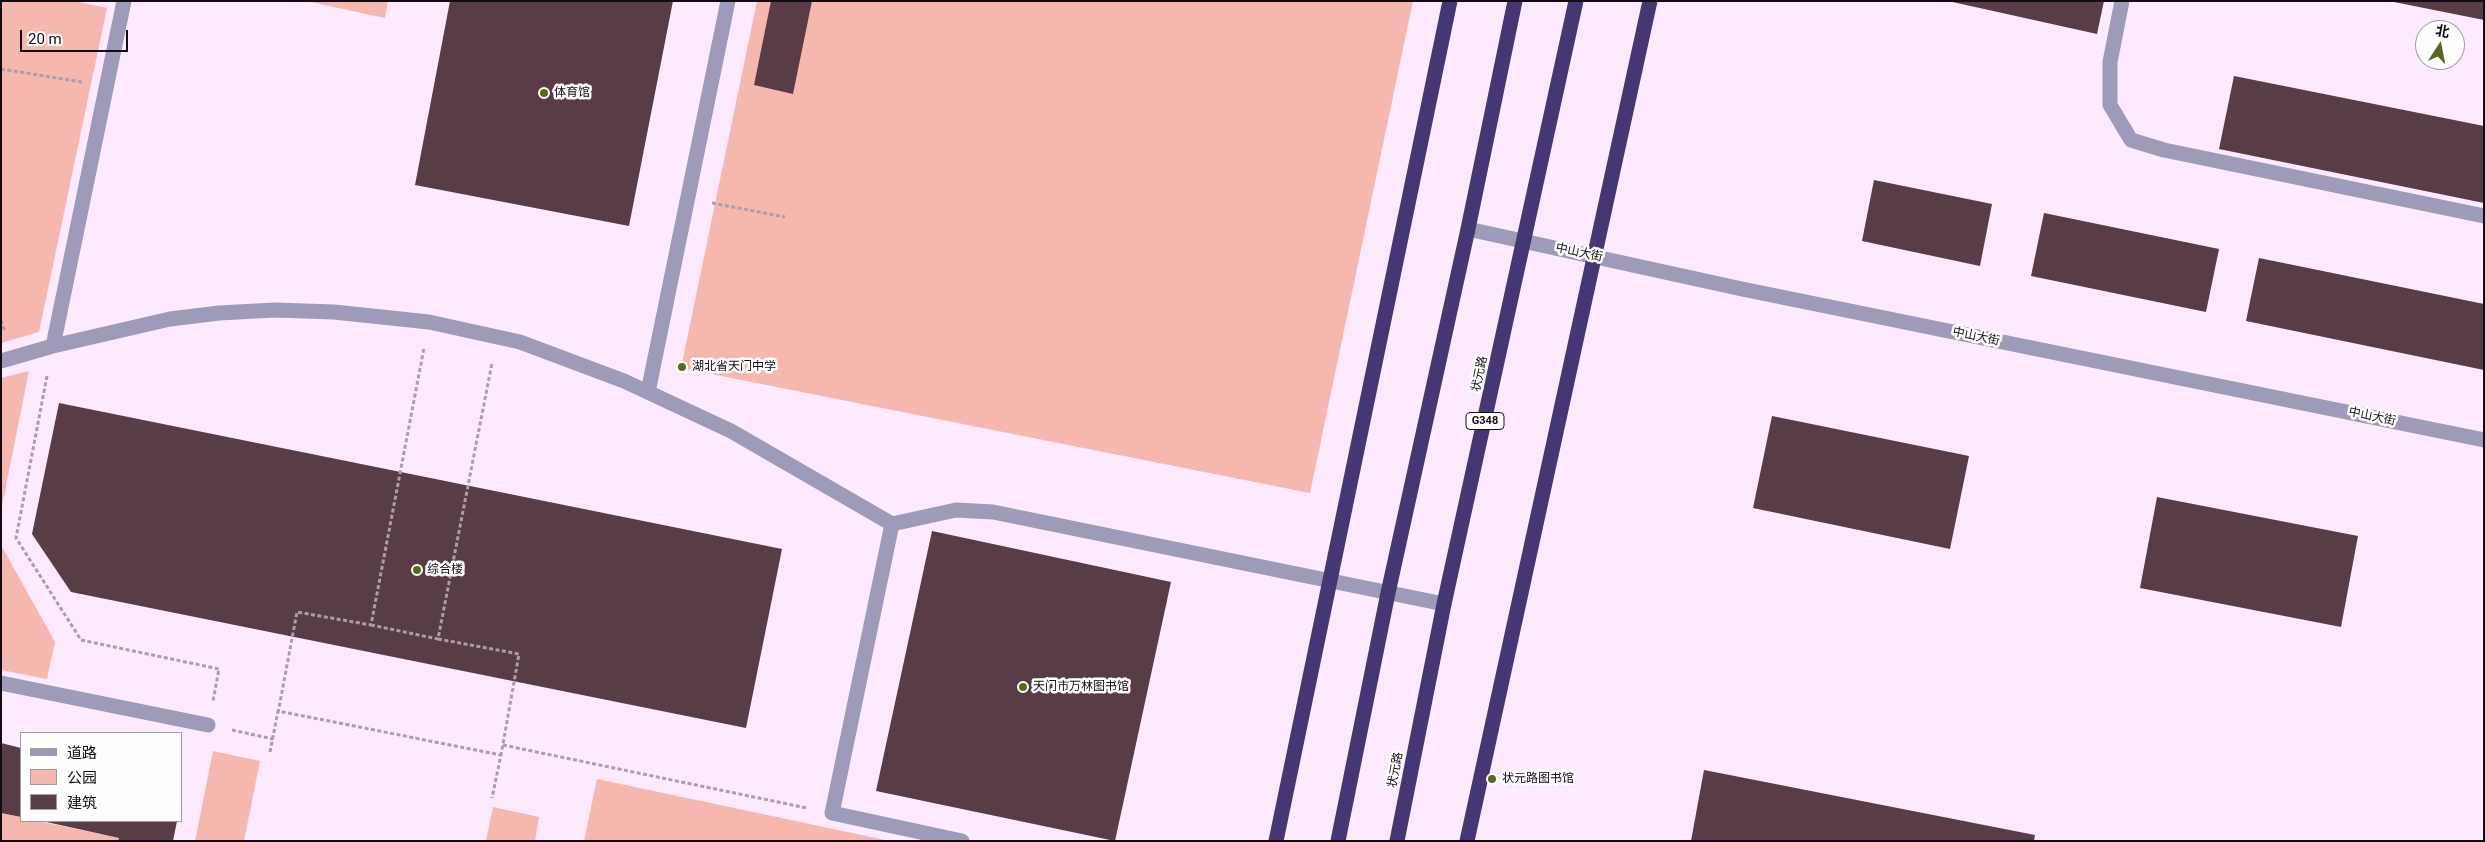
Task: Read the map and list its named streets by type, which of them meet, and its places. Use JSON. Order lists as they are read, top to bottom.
{
  "streets": {
    "highway": ["状元路", "G348"],
    "street": ["中山大街"]
  },
  "crossings": [
    ["中山大街", "状元路"]
  ],
  "places": [
    "体育馆",
    "湖北省天门中学",
    "综合楼",
    "天门市万林图书馆",
    "状元路图书馆"
  ],
  "legend": ["道路", "公园", "建筑"],
  "scale_bar": "20 m",
  "north": "top"
}
